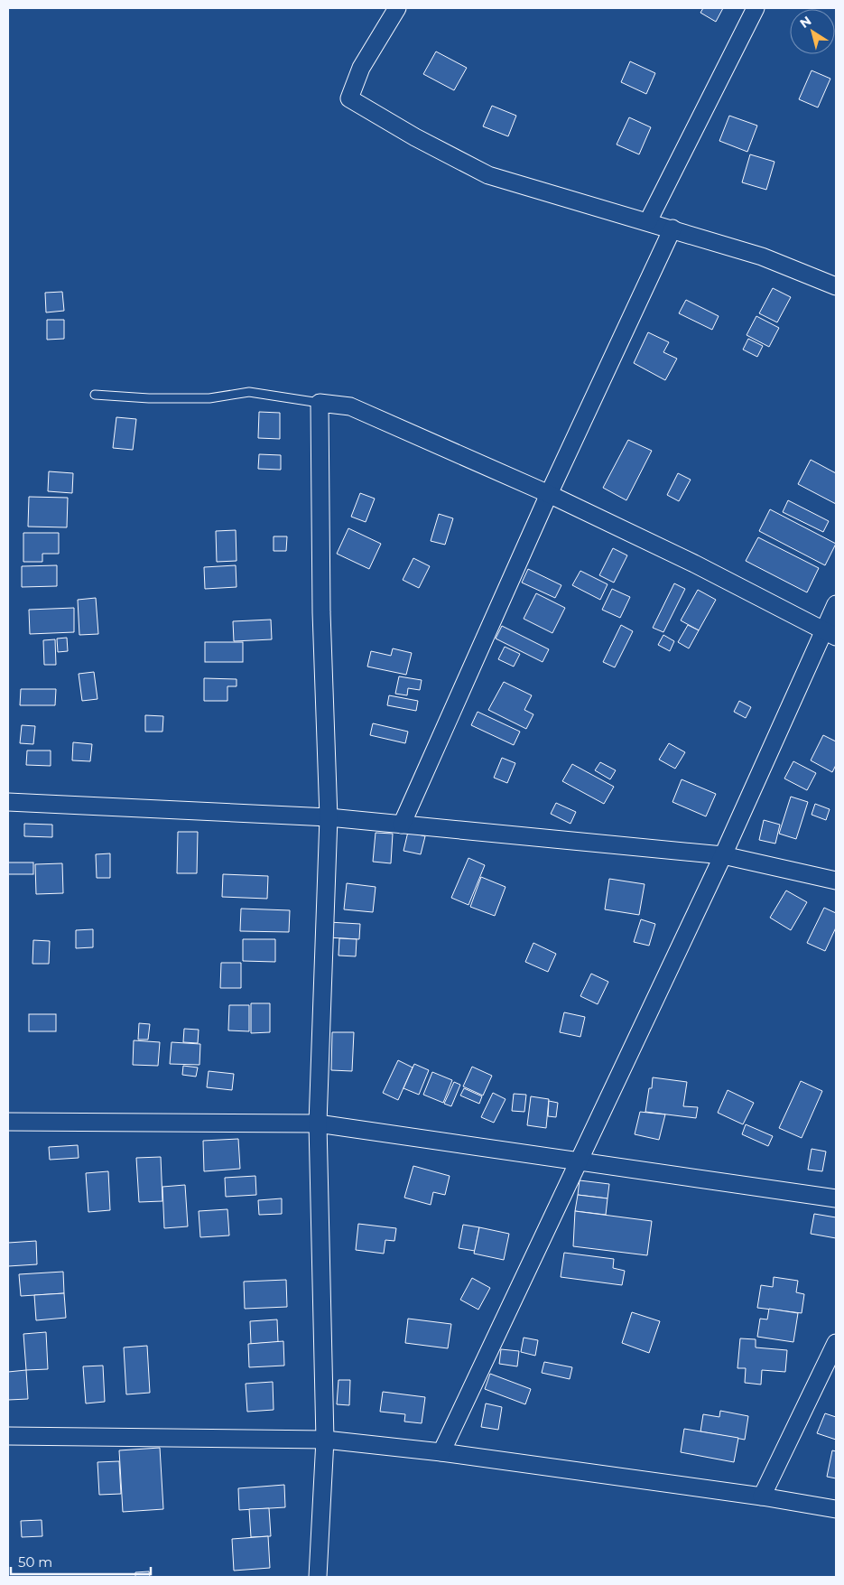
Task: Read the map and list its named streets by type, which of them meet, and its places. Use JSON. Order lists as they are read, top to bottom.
{
  "scale_bar": "50 m",
  "north": "top left"
}
